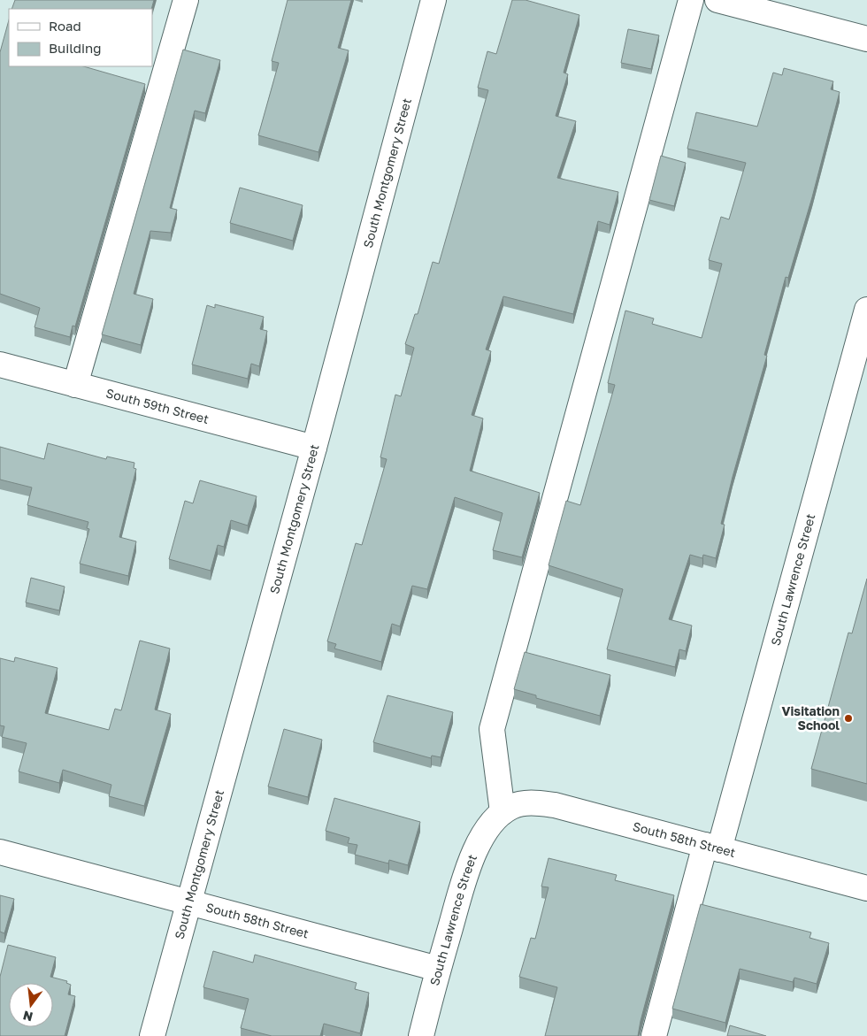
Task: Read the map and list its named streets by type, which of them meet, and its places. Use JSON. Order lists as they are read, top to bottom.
{
  "streets": {
    "street": [
      "South Montgomery Street",
      "South 59th Street",
      "South Lawrence Street",
      "South 58th Street"
    ]
  },
  "crossings": [
    ["South Montgomery Street", "South 59th Street"],
    ["South Montgomery Street", "South 58th Street"],
    ["South Lawrence Street", "South 58th Street"]
  ],
  "places": ["Visitation School"],
  "legend": ["Road", "Building"],
  "north": "bottom"
}
